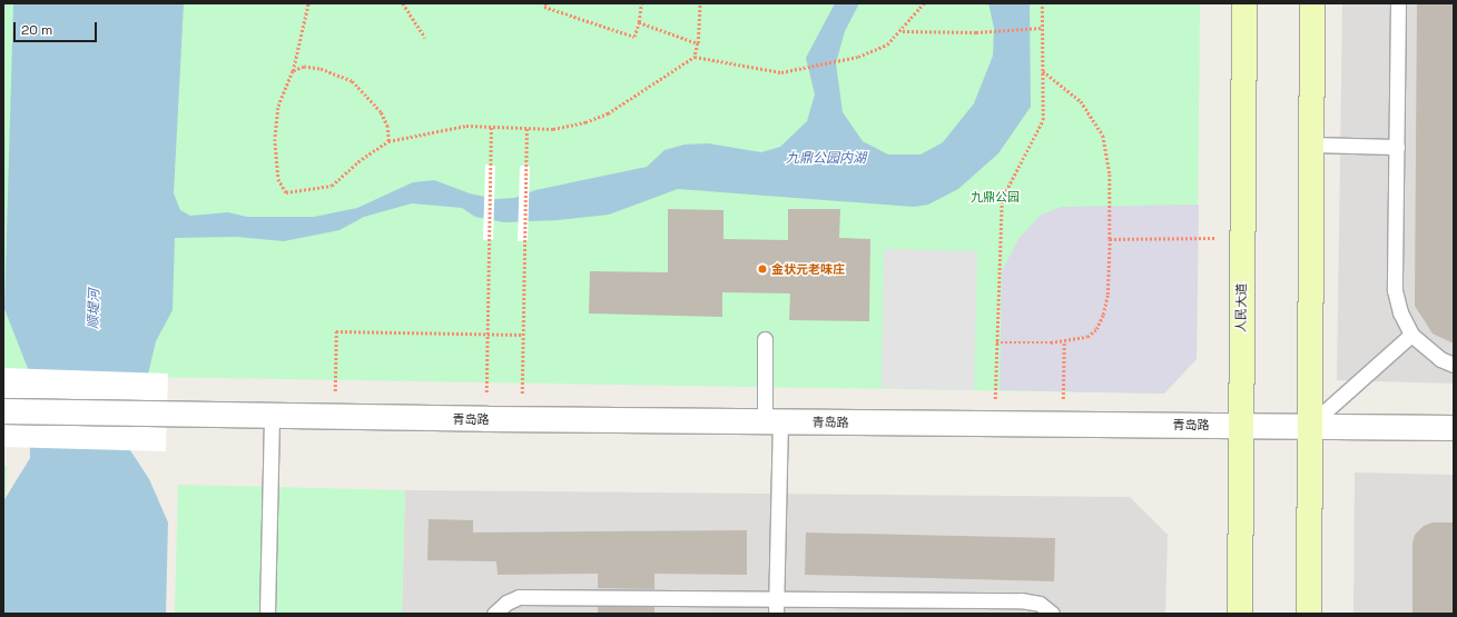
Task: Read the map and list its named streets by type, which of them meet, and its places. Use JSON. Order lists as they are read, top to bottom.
{
  "streets": {
    "main road": ["人民大道"],
    "street": ["青岛路"]
  },
  "crossings": [
    ["人民大道", "青岛路"]
  ],
  "water": ["九鼎公园内湖", "顺堤河"],
  "parks": ["九鼎公园"],
  "places": ["金状元老味庄"],
  "scale_bar": "20 m"
}
